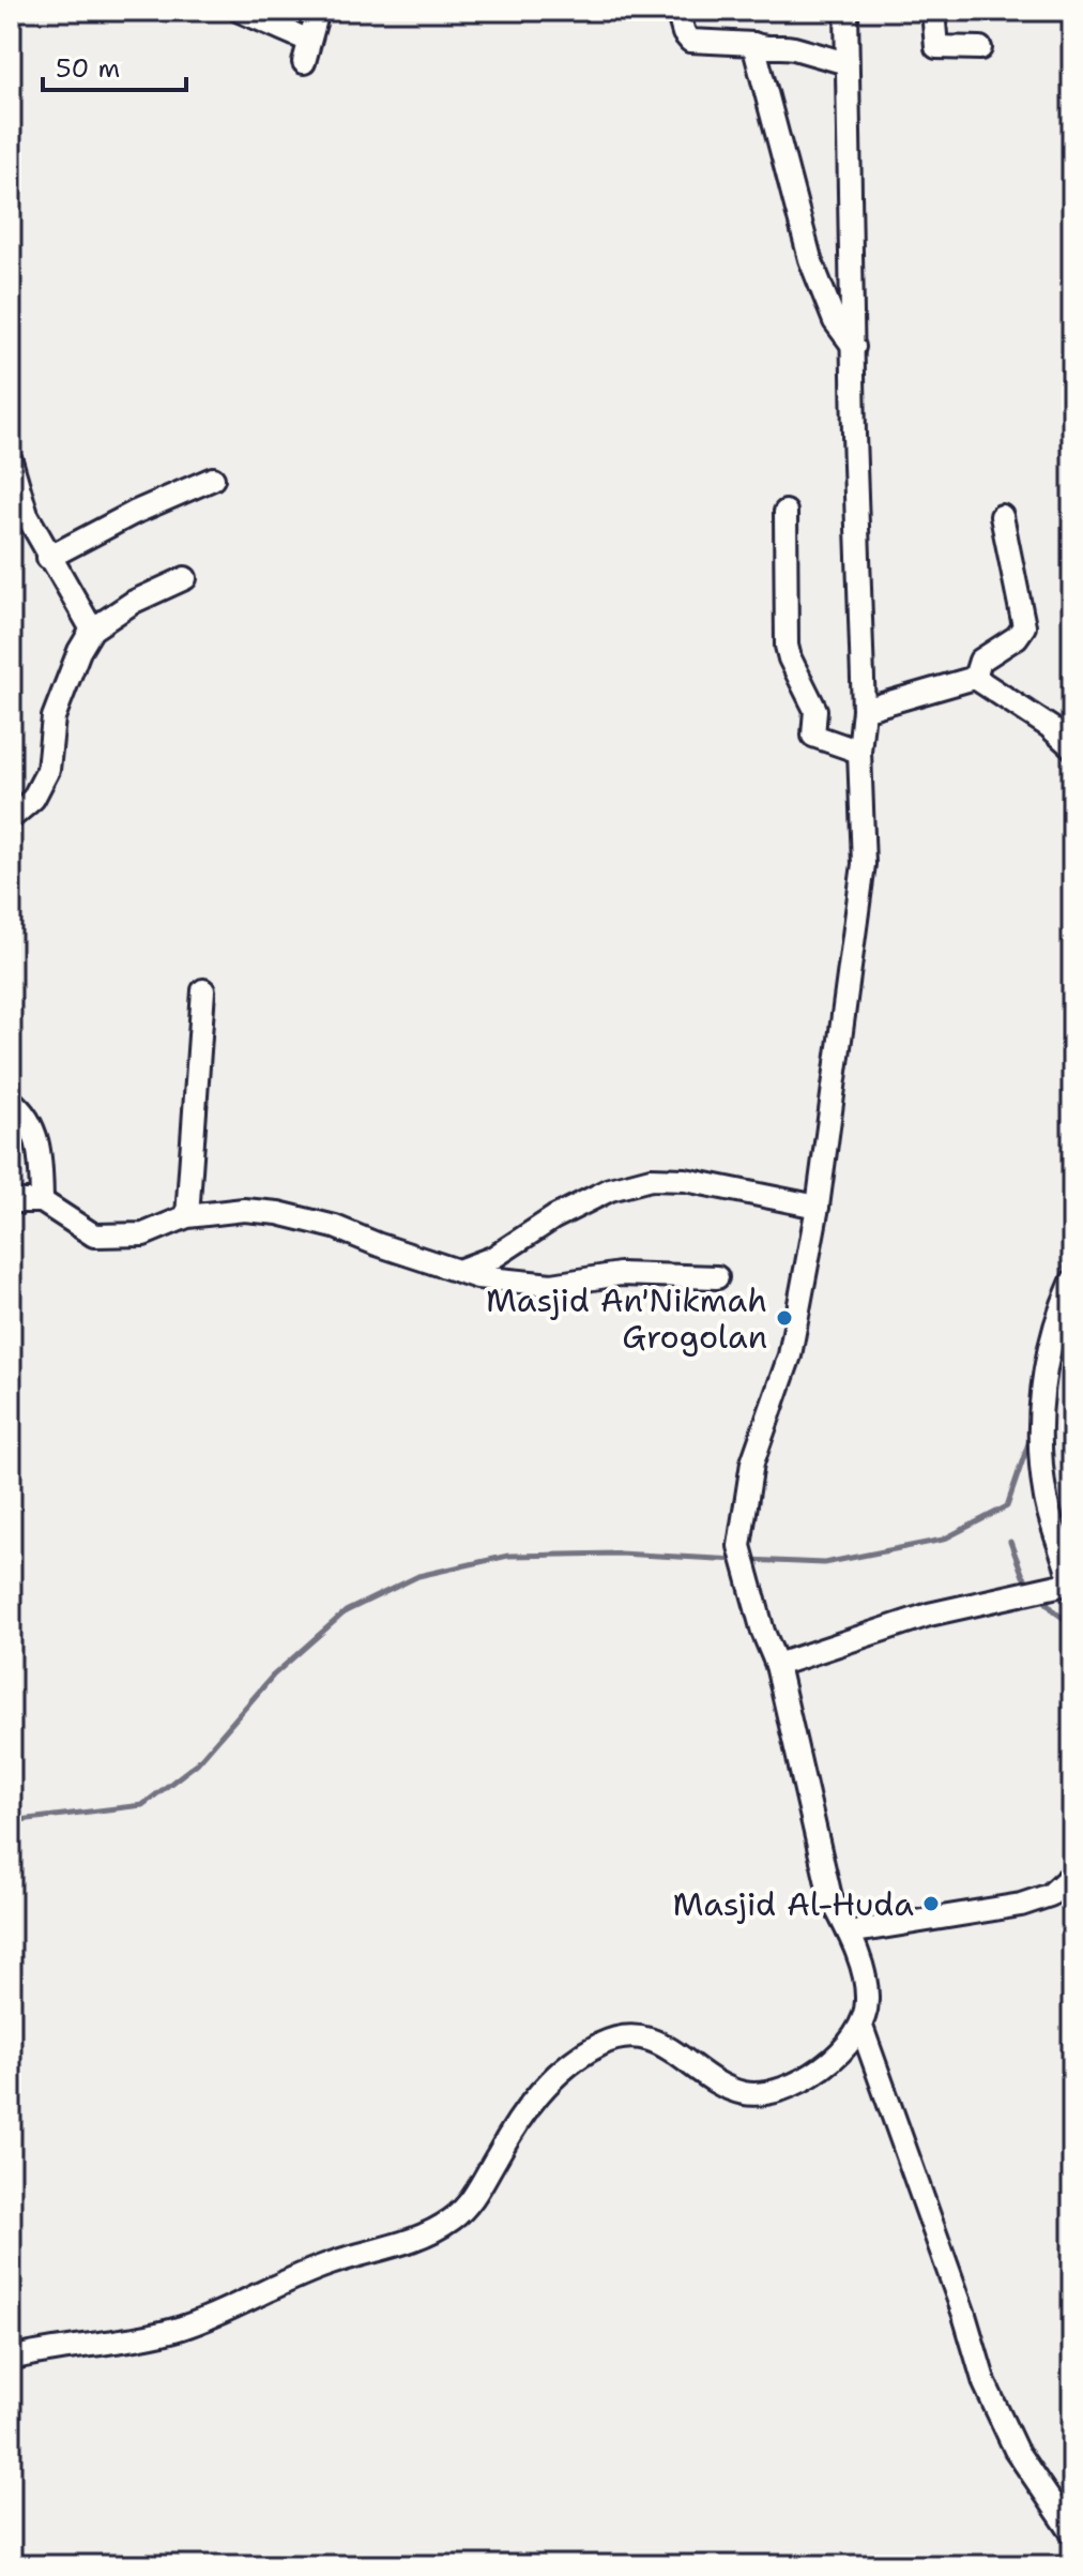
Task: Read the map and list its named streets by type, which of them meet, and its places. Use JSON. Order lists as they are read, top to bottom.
{
  "places": ["Masjid An'Nikmah Grogolan", "Masjid Al-Huda"],
  "scale_bar": "50 m"
}
